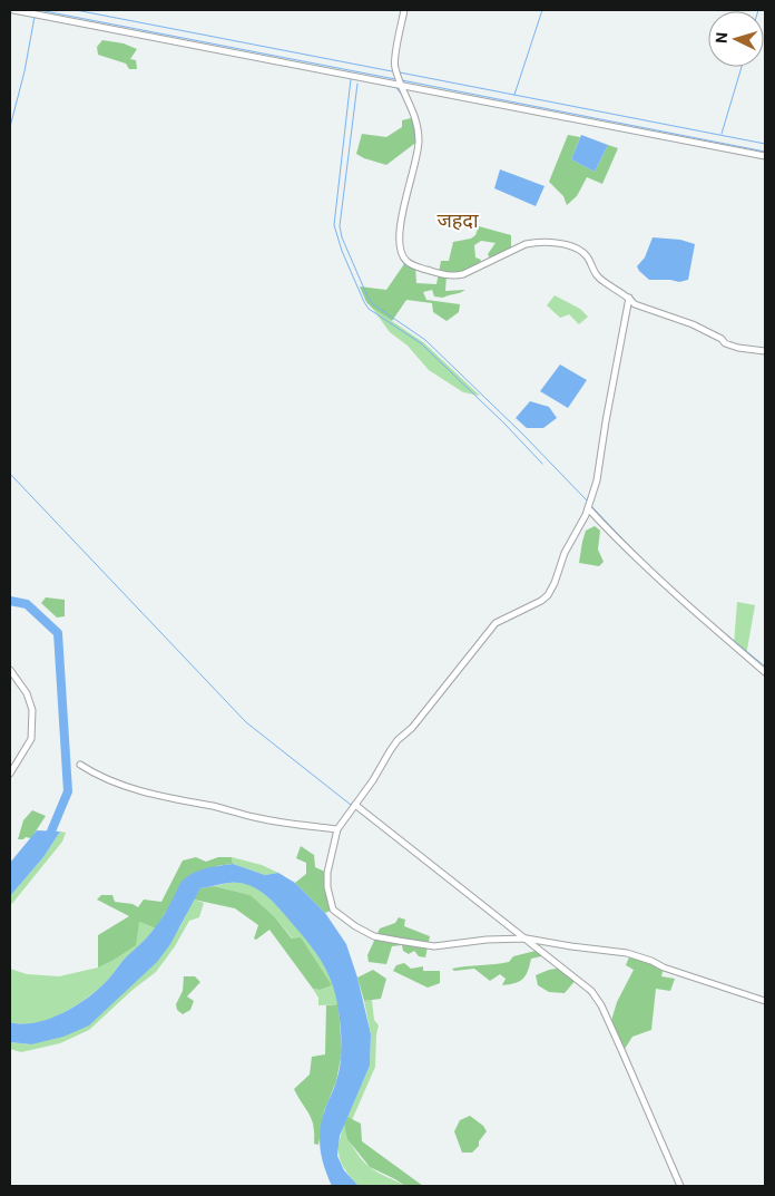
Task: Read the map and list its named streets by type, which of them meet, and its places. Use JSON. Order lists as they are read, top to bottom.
{
  "districts": ["जहदा"],
  "north": "left"
}
